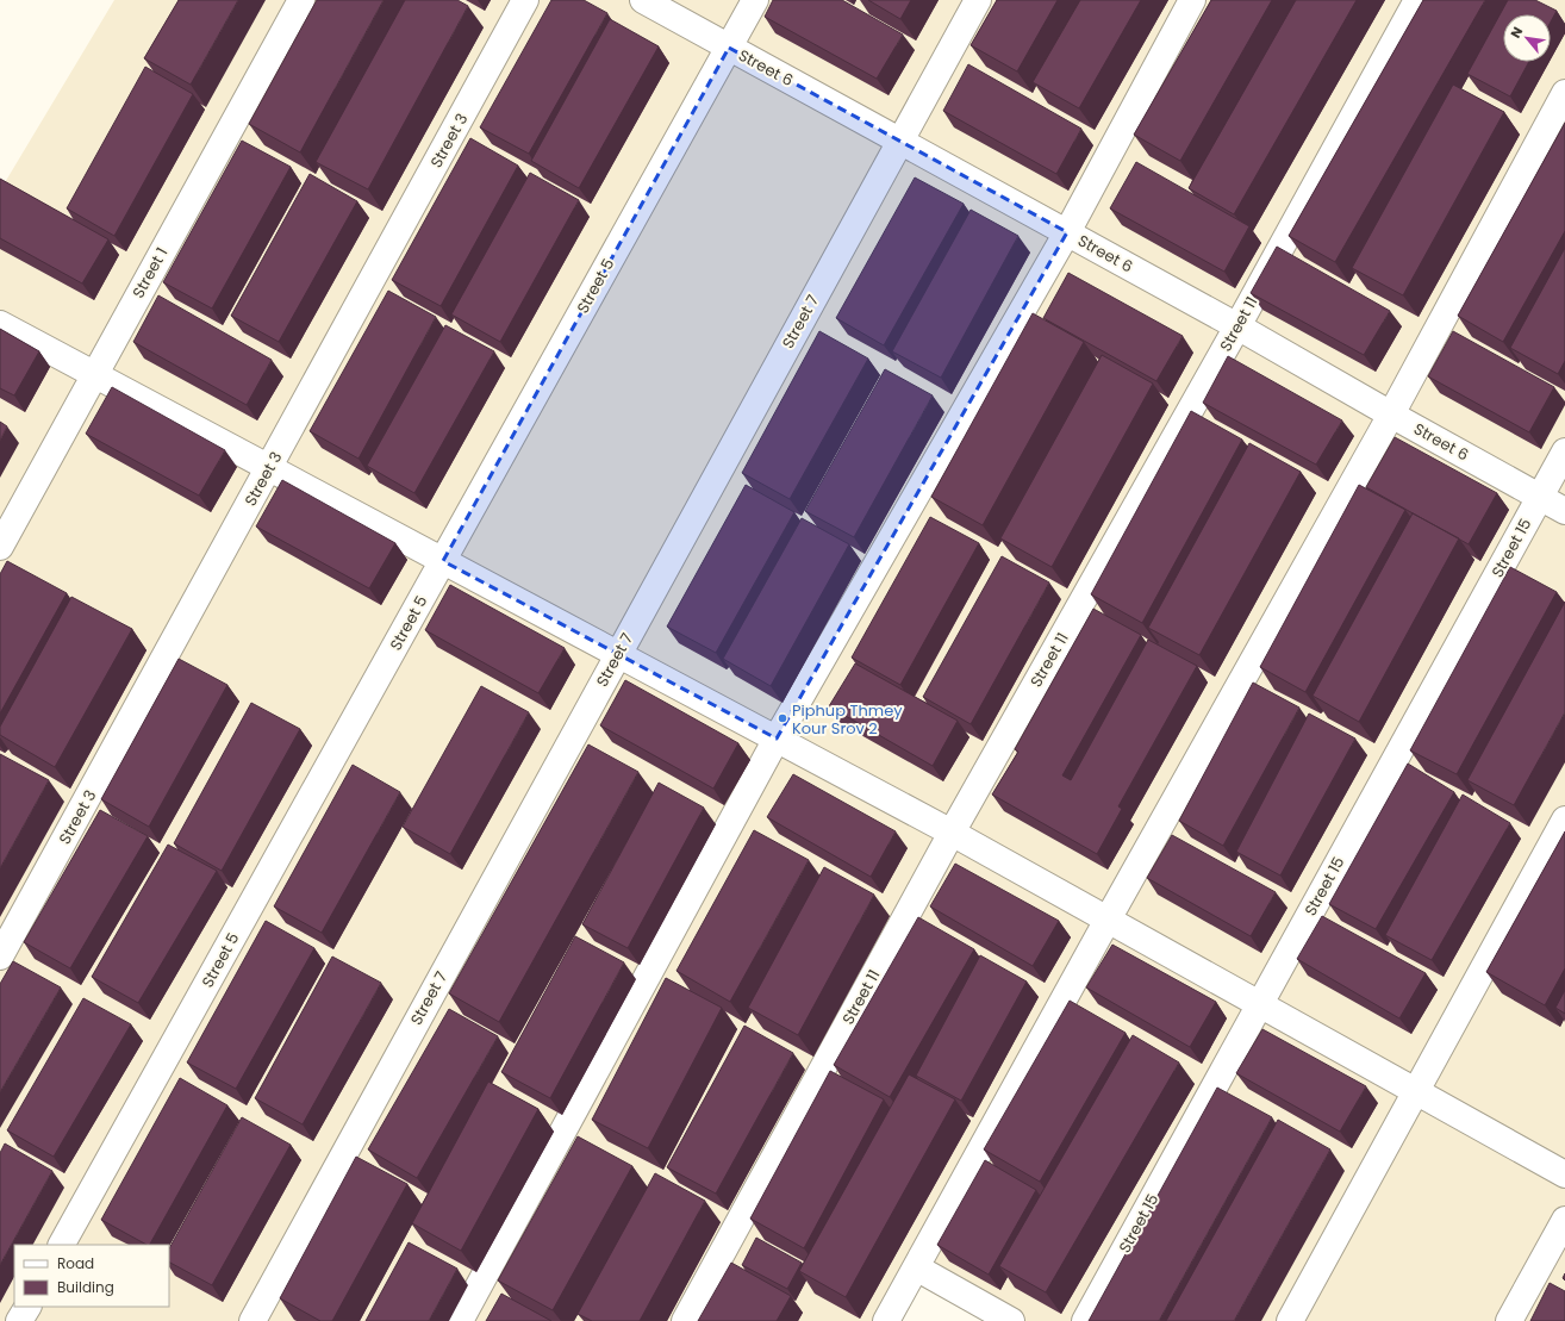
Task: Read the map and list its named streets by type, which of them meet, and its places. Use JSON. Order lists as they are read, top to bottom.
{
  "streets": {
    "street": [
      "Street 6",
      "Street 3",
      "Street 1",
      "Street 5",
      "Street 7",
      "Street 11",
      "Street 15"
    ]
  },
  "crossings": [
    ["Street 6", "Street 5"],
    ["Street 6", "Street 7"],
    ["Street 6", "Street 11"],
    ["Street 6", "Street 15"]
  ],
  "places": ["Piphup Thmey Kour Srov 2"],
  "legend": ["Road", "Building"],
  "north": "top left"
}
